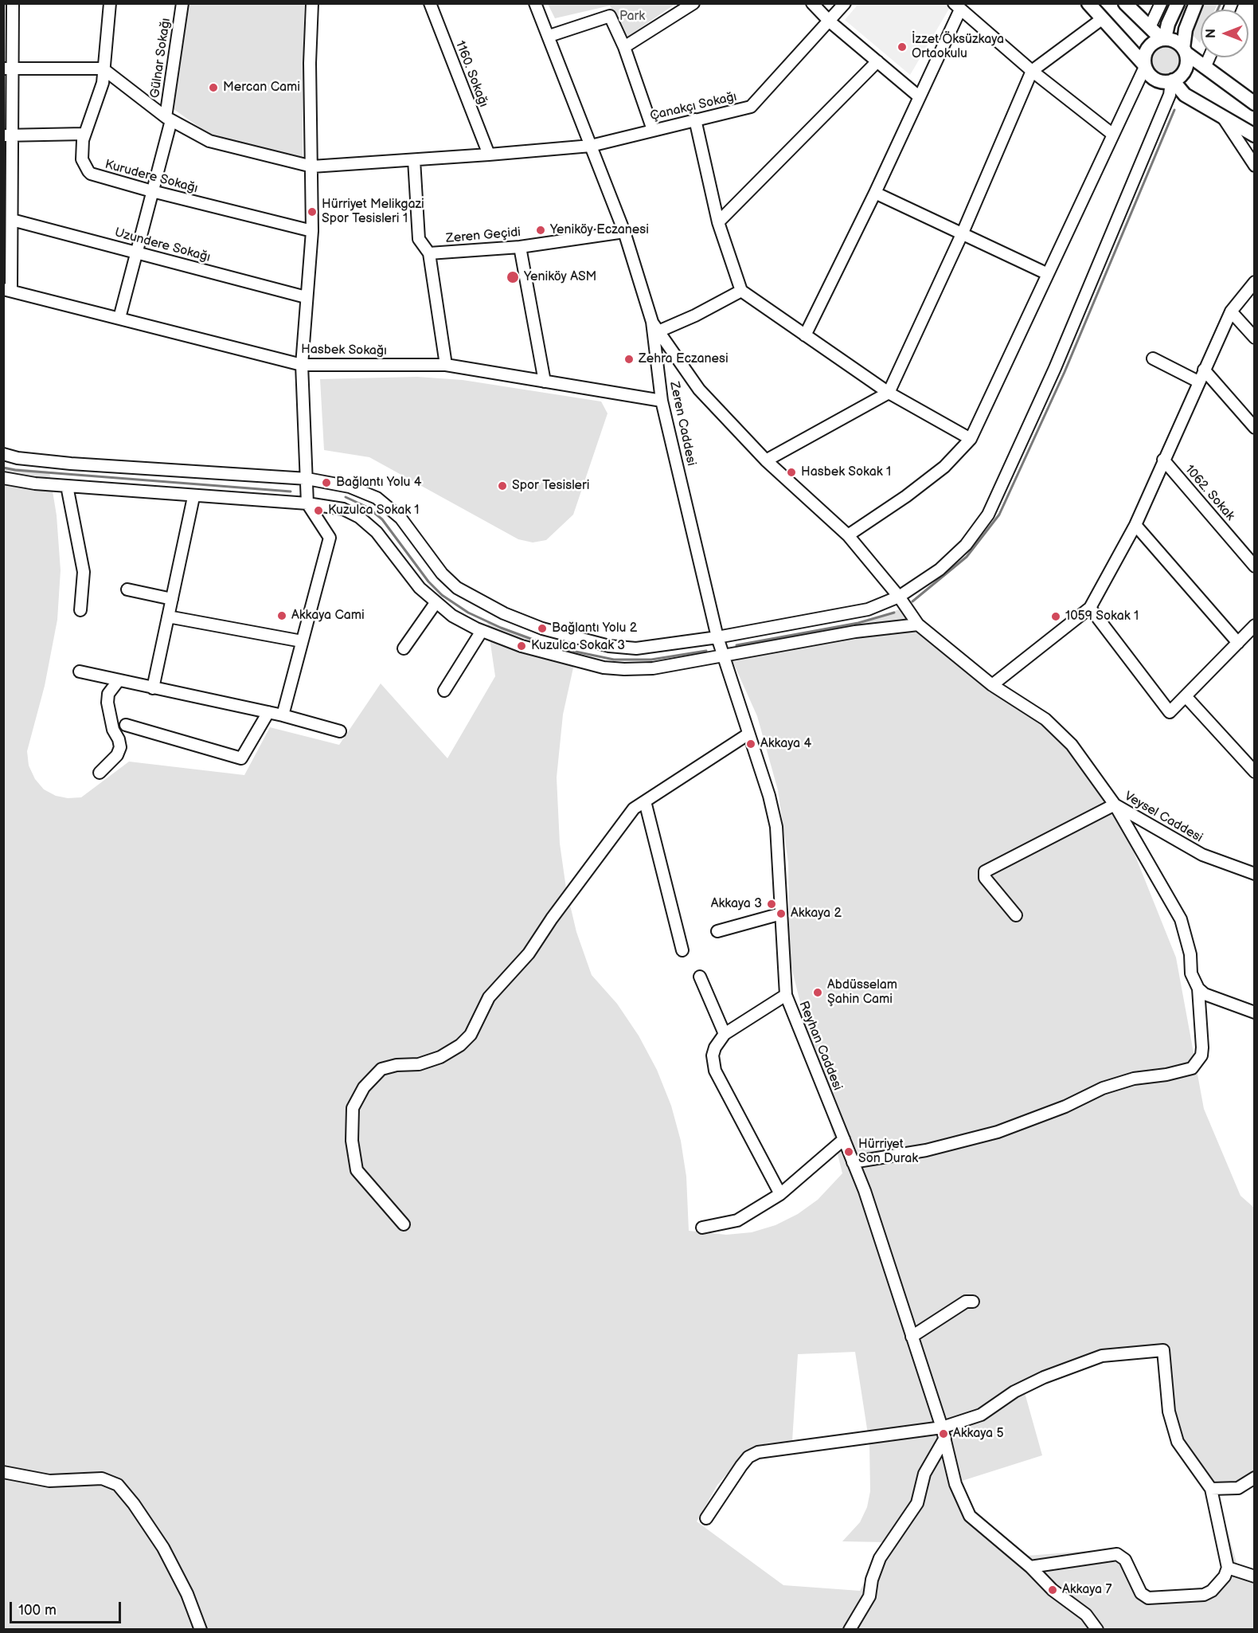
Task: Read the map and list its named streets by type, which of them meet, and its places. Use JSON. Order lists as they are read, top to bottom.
{
  "streets": {
    "street": [
      "Gülnar Sokağı",
      "1160. Sokağı",
      "Çanakçı Sokağı",
      "Kurudere Sokağı",
      "Zeren Geçidi",
      "Uzundere Sokağı",
      "Hasbek Sokağı",
      "Zeren Caddesi",
      "1062. Sokak",
      "Veysel Caddesi",
      "Reyhan Caddesi"
    ]
  },
  "crossings": [
    ["Gülnar Sokağı", "Çanakçı Sokağı"],
    ["Gülnar Sokağı", "Kurudere Sokağı"],
    ["Gülnar Sokağı", "Uzundere Sokağı"],
    ["Gülnar Sokağı", "Hasbek Sokağı"],
    ["1160. Sokağı", "Çanakçı Sokağı"],
    ["Çanakçı Sokağı", "Kurudere Sokağı"],
    ["Çanakçı Sokağı", "Zeren Caddesi"],
    ["Zeren Geçidi", "Zeren Caddesi"],
    ["Hasbek Sokağı", "Zeren Caddesi"],
    ["Zeren Caddesi", "Veysel Caddesi"],
    ["Zeren Caddesi", "Reyhan Caddesi"]
  ],
  "parks": ["Park"],
  "places": [
    "İzzet Öksüzkaya Ortaokulu",
    "Mercan Cami",
    "Hürriyet Melikgazi Spor Tesisleri 1",
    "Yeniköy Eczanesi",
    "Yeniköy ASM",
    "Zehra Eczanesi",
    "Hasbek Sokak 1",
    "Bağlantı Yolu 4",
    "Spor Tesisleri",
    "Kuzulca Sokak 1",
    "Akkaya Cami",
    "1059 Sokak 1",
    "Bağlantı Yolu 2",
    "Kuzulca Sokak 3",
    "Akkaya 4",
    "Akkaya 3",
    "Akkaya 2",
    "Abdüsselam Şahin Cami",
    "Hürriyet Son Durak",
    "Akkaya 5",
    "Akkaya 7"
  ],
  "scale_bar": "100 m",
  "north": "left"
}
